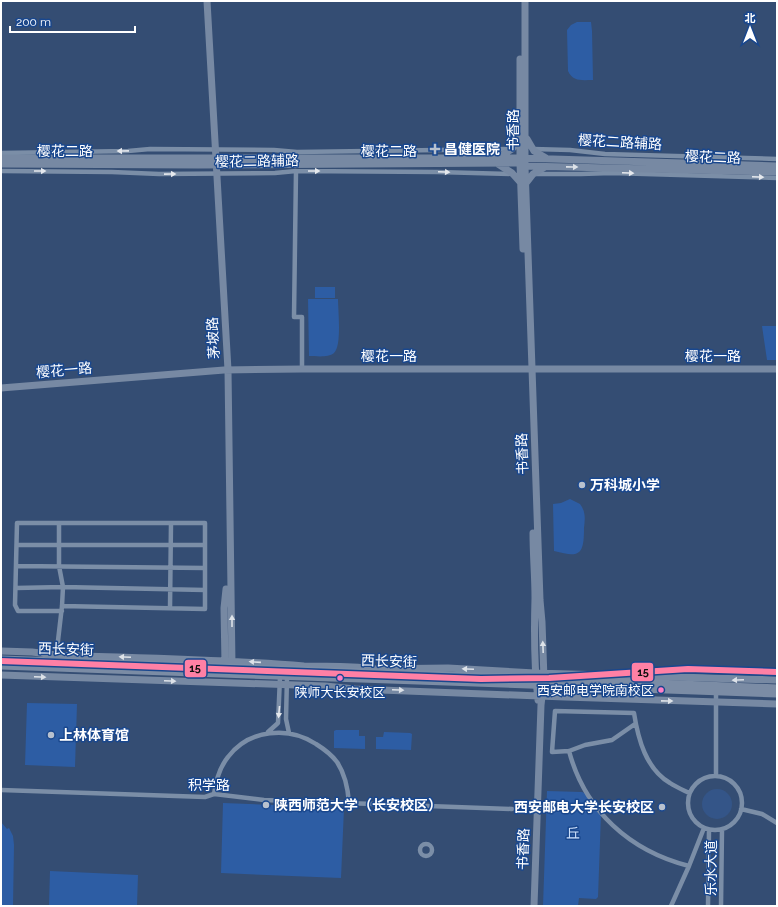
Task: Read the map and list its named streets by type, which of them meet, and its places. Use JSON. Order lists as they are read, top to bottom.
{
  "streets": {
    "main road": ["西长安街"],
    "street": [
      "书香路",
      "樱花二路辅路",
      "樱花二路",
      "茅坡路",
      "樱花一路",
      "积学路",
      "乐水大道"
    ]
  },
  "crossings": [
    ["书香路", "樱花二路"],
    ["书香路", "樱花一路"],
    ["书香路", "西长安街"],
    ["樱花二路辅路", "茅坡路"],
    ["樱花二路", "茅坡路"],
    ["茅坡路", "樱花一路"],
    ["茅坡路", "西长安街"]
  ],
  "parks": ["丘"],
  "places": {
    "health": ["昌健医院"],
    "other": [
      "万科城小学",
      "陕师大长安校区",
      "西安邮电学院南校区",
      "上林体育馆",
      "陕西师范大学（长安校区）",
      "西安邮电大学长安校区"
    ]
  },
  "lines": ["transit line 15"],
  "scale_bar": "200 m",
  "north": "top"
}
